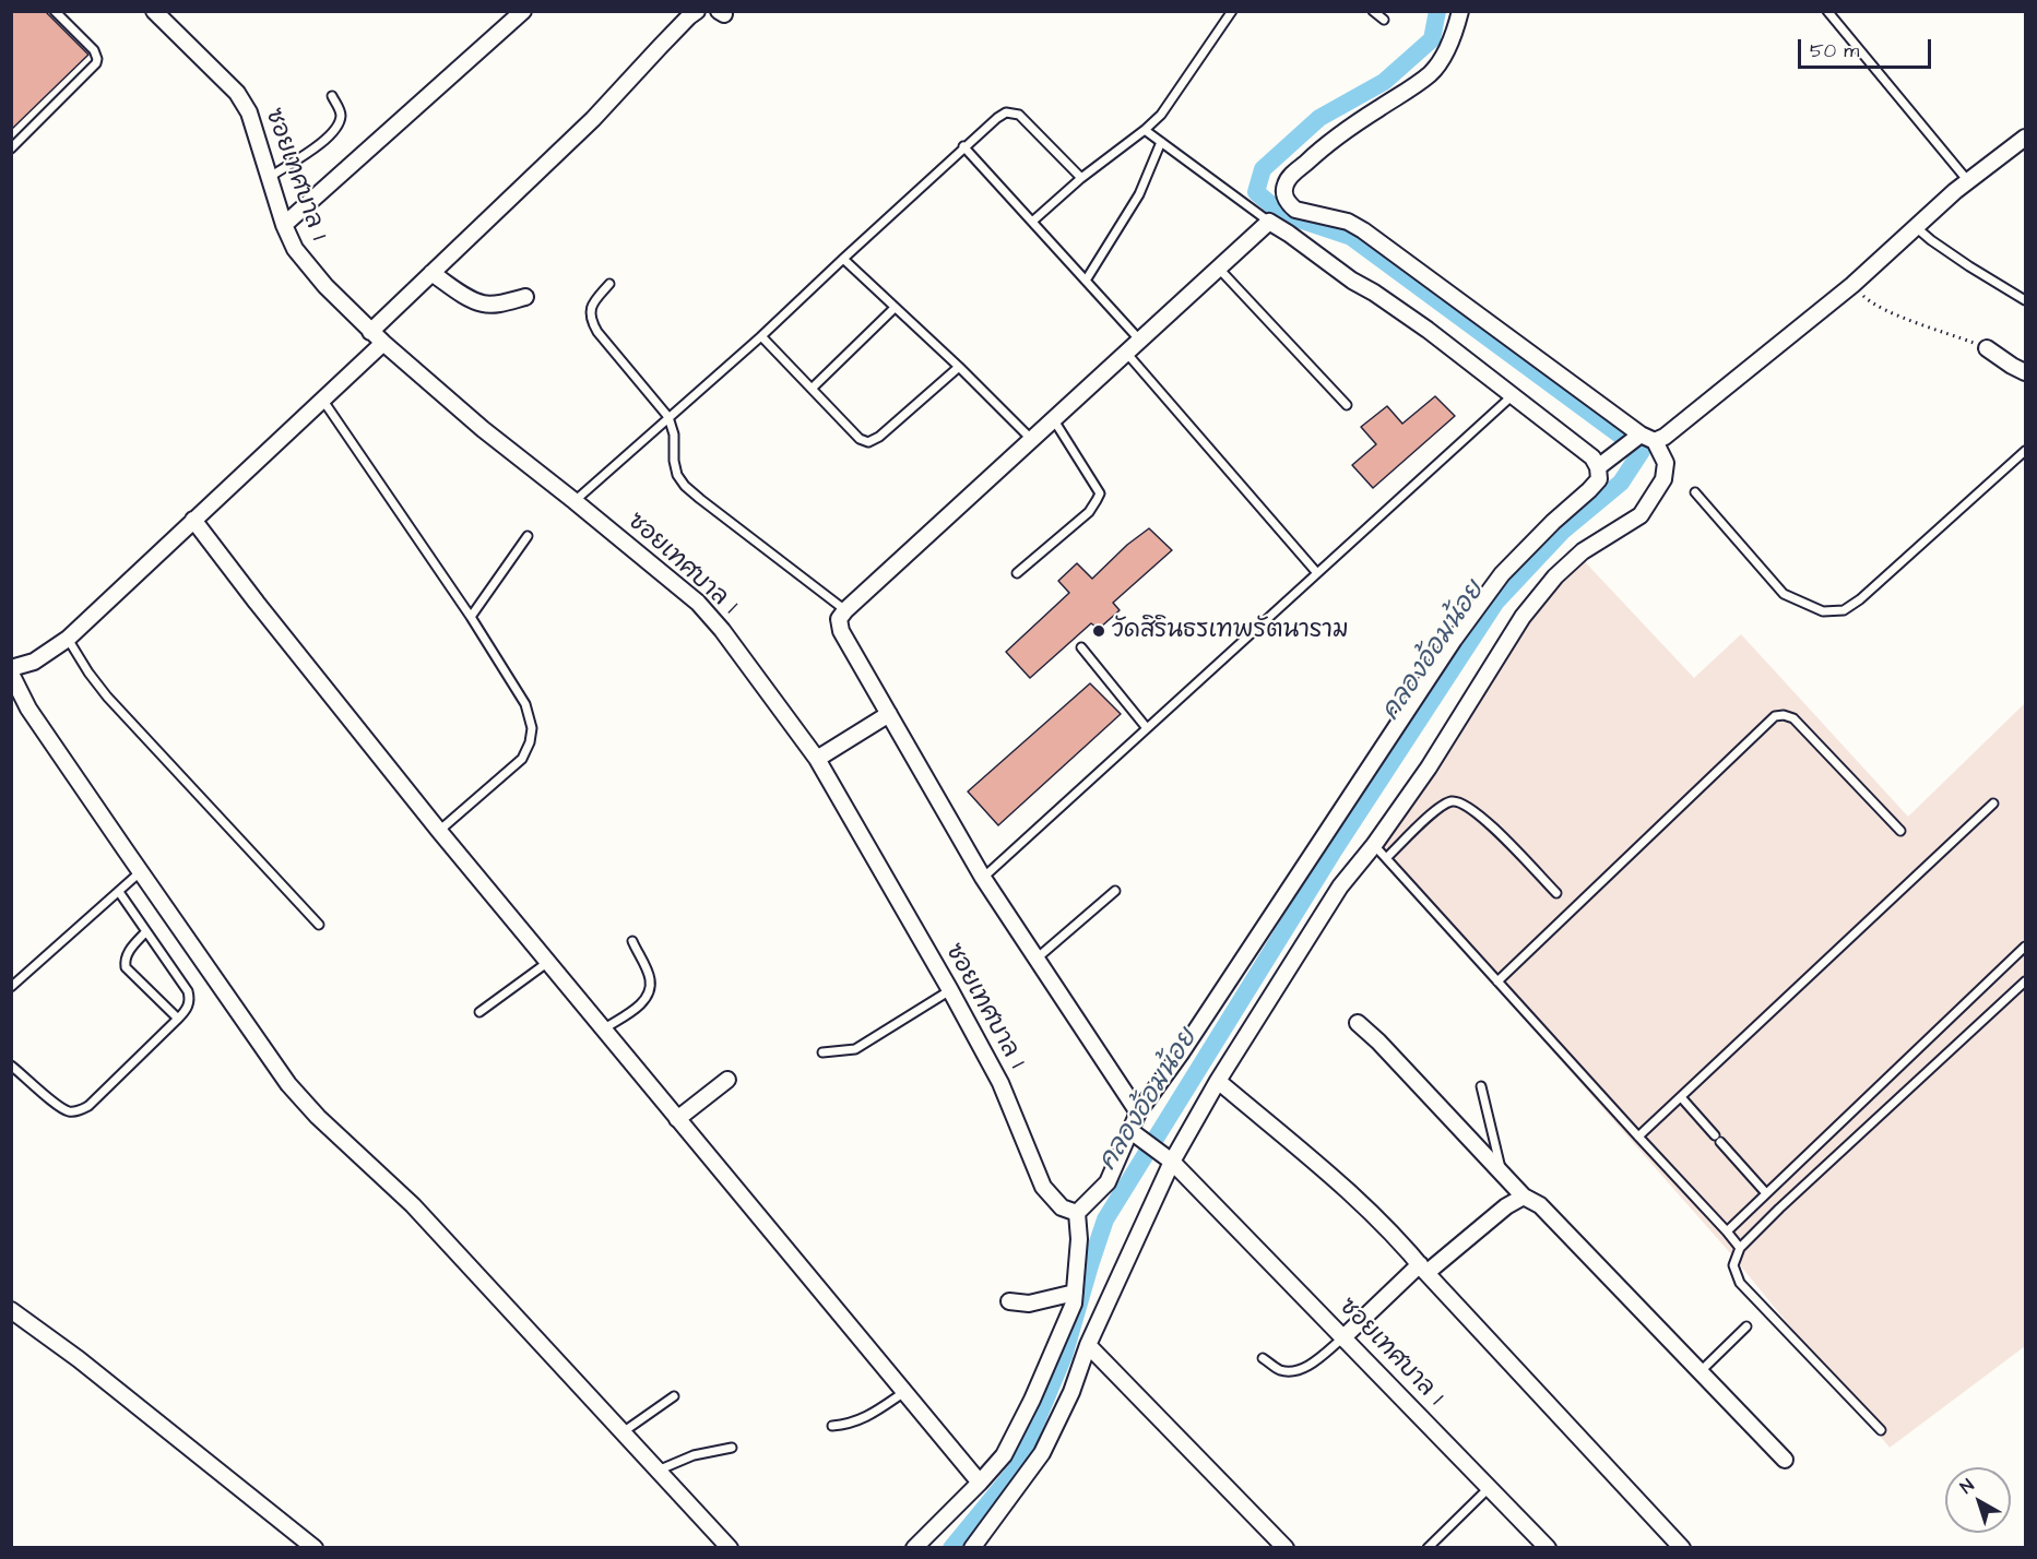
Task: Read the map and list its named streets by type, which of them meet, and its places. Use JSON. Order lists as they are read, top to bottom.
{
  "streets": {
    "street": ["ซอยเทศบาล 1"]
  },
  "water": ["คลองอ้อมน้อย"],
  "places": ["วัดสิรินธรเทพรัตนาราม"],
  "scale_bar": "50 m",
  "north": "top left"
}
